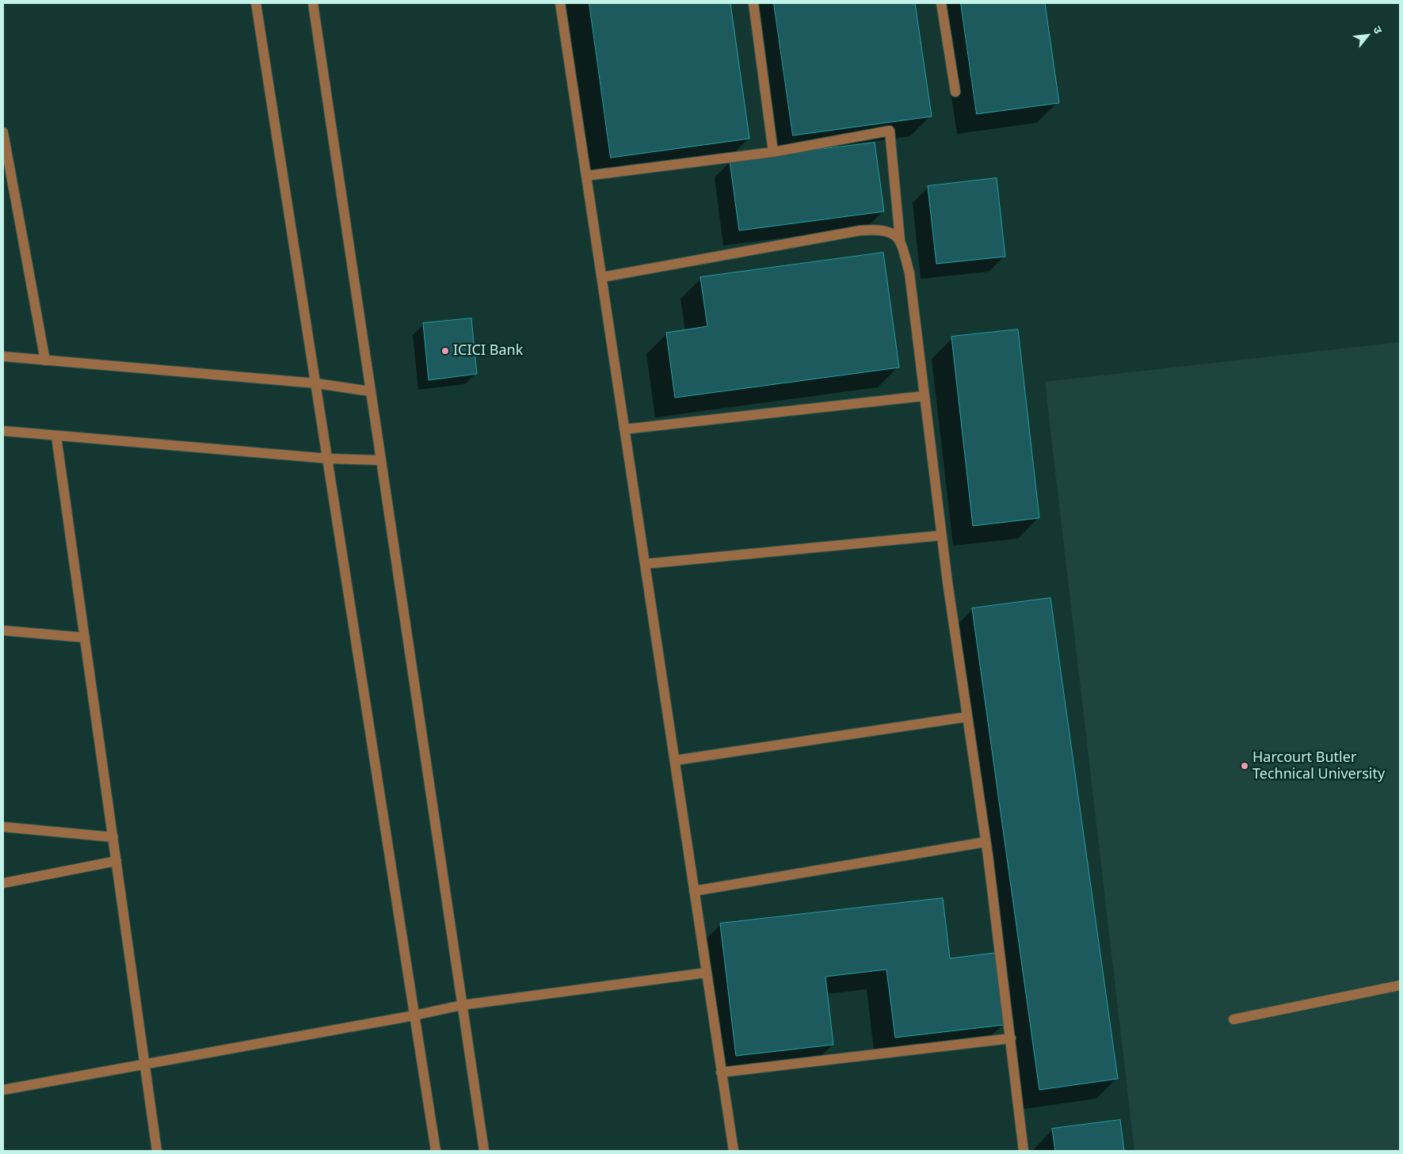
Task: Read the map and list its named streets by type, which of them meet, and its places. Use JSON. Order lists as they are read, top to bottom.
{
  "places": ["ICICI Bank", "Harcourt Butler Technical University"],
  "north": "top right"
}
